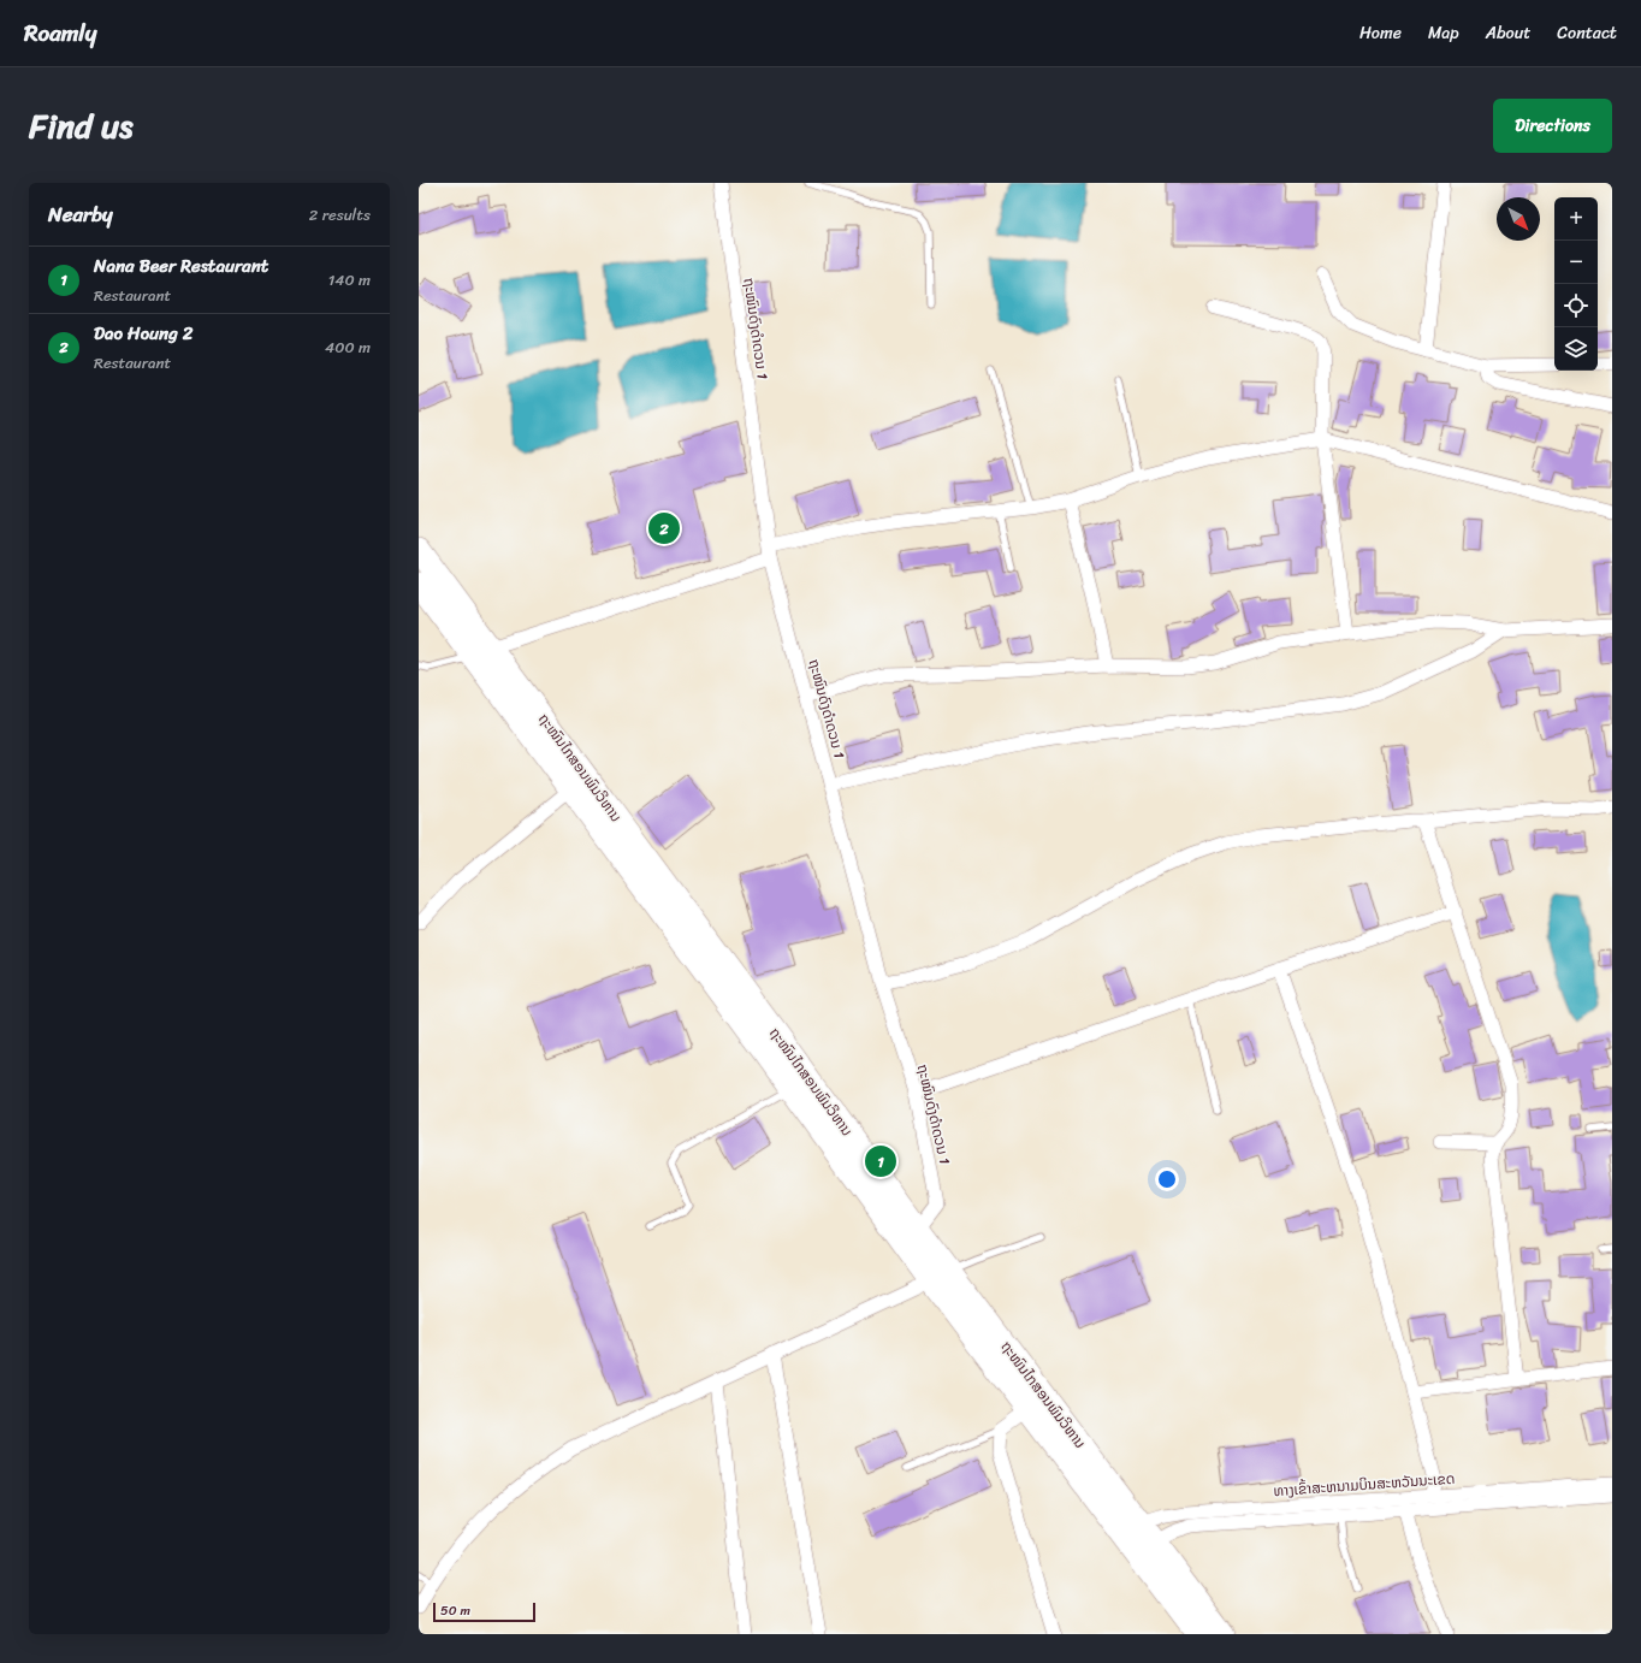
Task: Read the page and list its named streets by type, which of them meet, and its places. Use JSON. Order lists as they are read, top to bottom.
{
  "streets": {
    "highway": ["ຖະໜົນໄກສອນພົມວິຫານ"],
    "street": ["ຖະໜົນດົງດຳດວນ 1", "ທາງເຂົ້າສະຫນາມບິນສະຫວັນນະເຂດ"]
  },
  "crossings": [
    ["ຖະໜົນດົງດຳດວນ 1", "ຖະໜົນໄກສອນພົມວິຫານ"],
    ["ຖະໜົນໄກສອນພົມວິຫານ", "ທາງເຂົ້າສະຫນາມບິນສະຫວັນນະເຂດ"]
  ],
  "scale_bar": "50 m",
  "north": "bottom right",
  "page": {
    "header": "Roamly",
    "nav": [
      "Home",
      "Map",
      "About",
      "Contact"
    ],
    "title": "Find us",
    "buttons": "Directions",
    "heading": ["Nearby", "2 results"],
    "map_buttons": ["+", "−"],
    "list": [
      {
        "mark": "1",
        "name": "Nana Beer Restaurant",
        "note": "Restaurant",
        "value": "140 m"
      },
      {
        "mark": "2",
        "name": "Dao Houng 2",
        "note": "Restaurant",
        "value": "400 m"
      }
    ],
    "pins": ["2", "1"],
    "scale": "50 m"
  }
}
